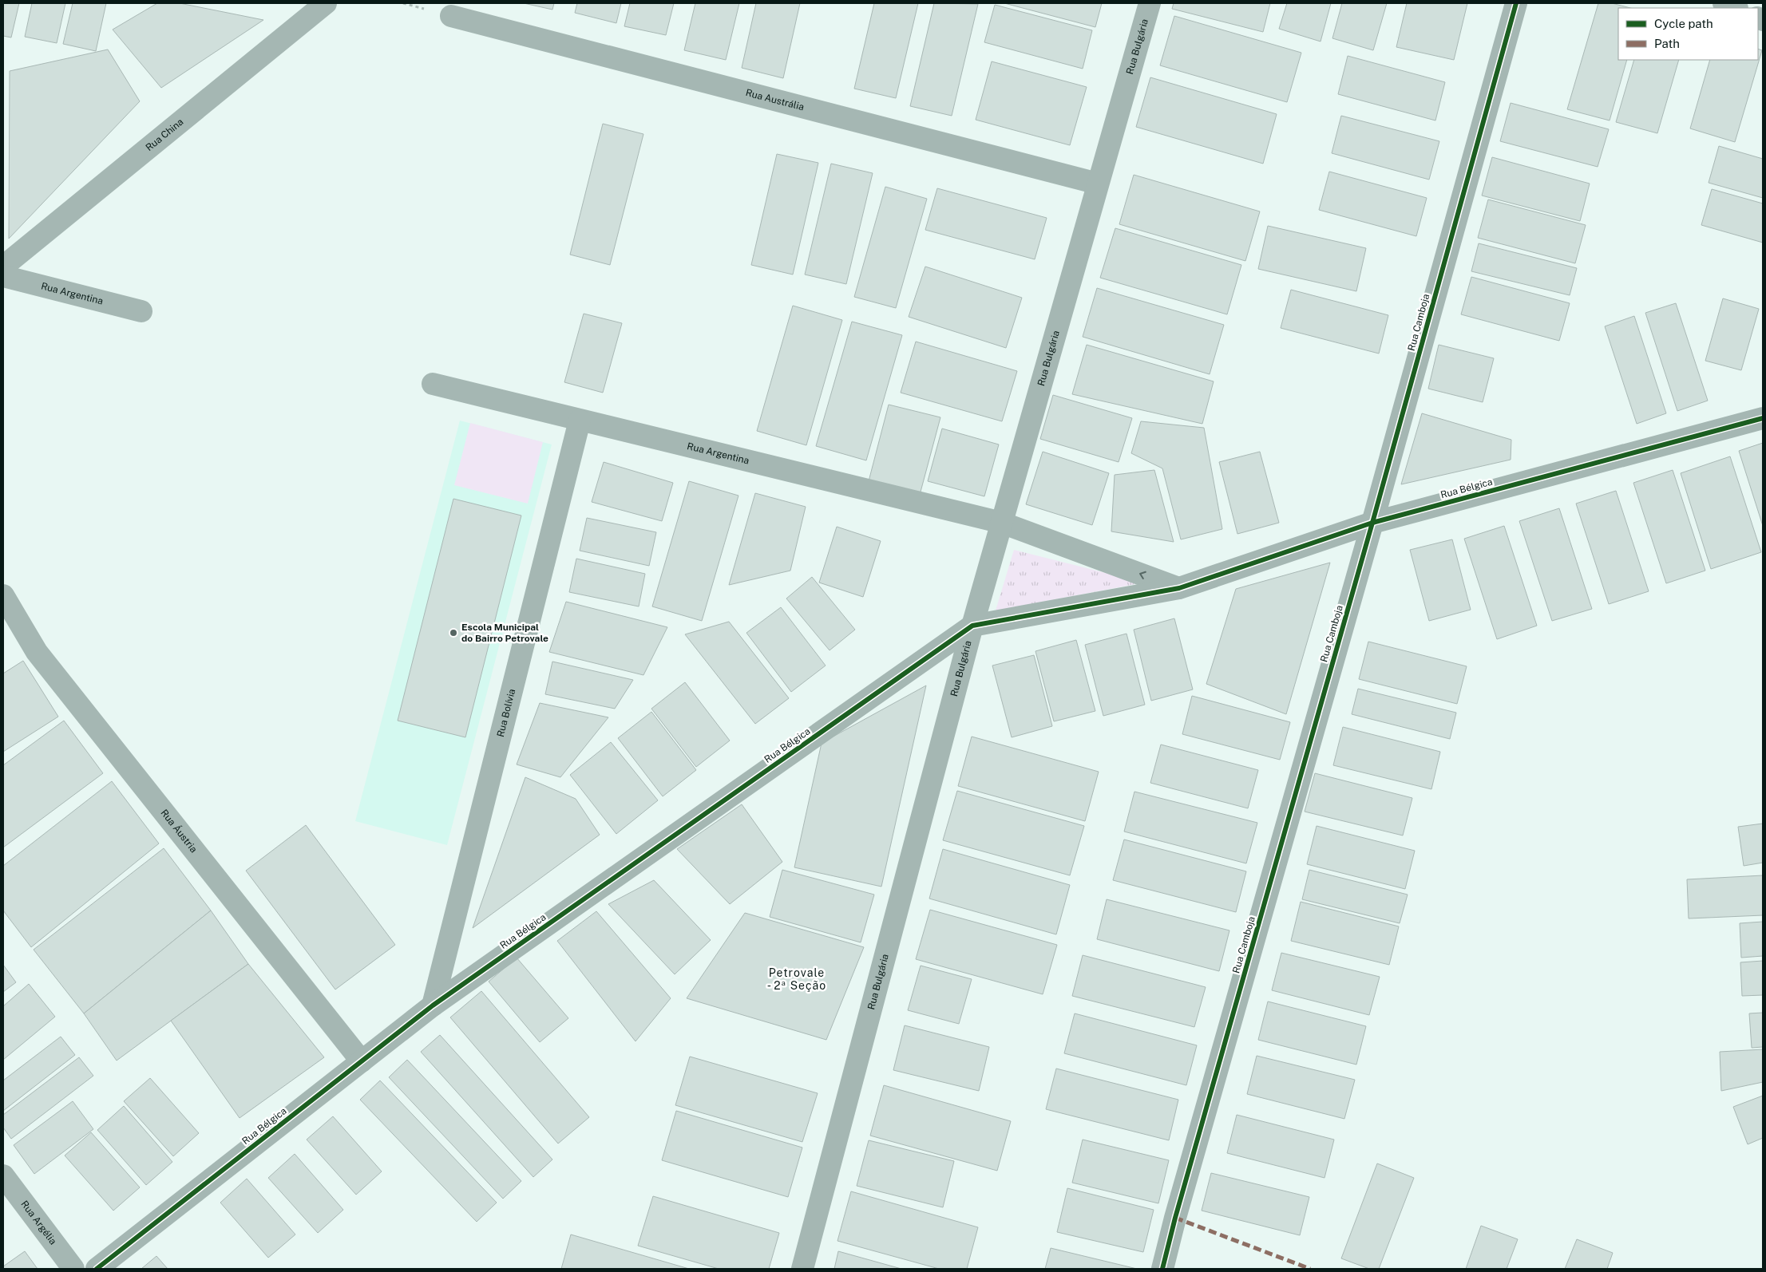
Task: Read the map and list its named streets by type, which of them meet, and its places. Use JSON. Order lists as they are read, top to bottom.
{
  "streets": {
    "street": [
      "Rua Bulgária",
      "Rua Austrália",
      "Rua China",
      "Rua Argentina",
      "Rua Camboja",
      "Rua Bélgica",
      "Rua Bolívia",
      "Rua Áustria",
      "Rua Argélia"
    ]
  },
  "crossings": [
    ["Rua Bulgária", "Rua Austrália"],
    ["Rua Bulgária", "Rua Argentina"],
    ["Rua Bulgária", "Rua Bélgica"],
    ["Rua Argentina", "Rua Bélgica"],
    ["Rua Argentina", "Rua Bolívia"],
    ["Rua Camboja", "Rua Bélgica"],
    ["Rua Bélgica", "Rua Bolívia"],
    ["Rua Bélgica", "Rua Áustria"]
  ],
  "districts": ["Petrovale - 2ª Seção"],
  "places": ["Escola Municipal do Bairro Petrovale"],
  "legend": ["Cycle path", "Path"]
}
